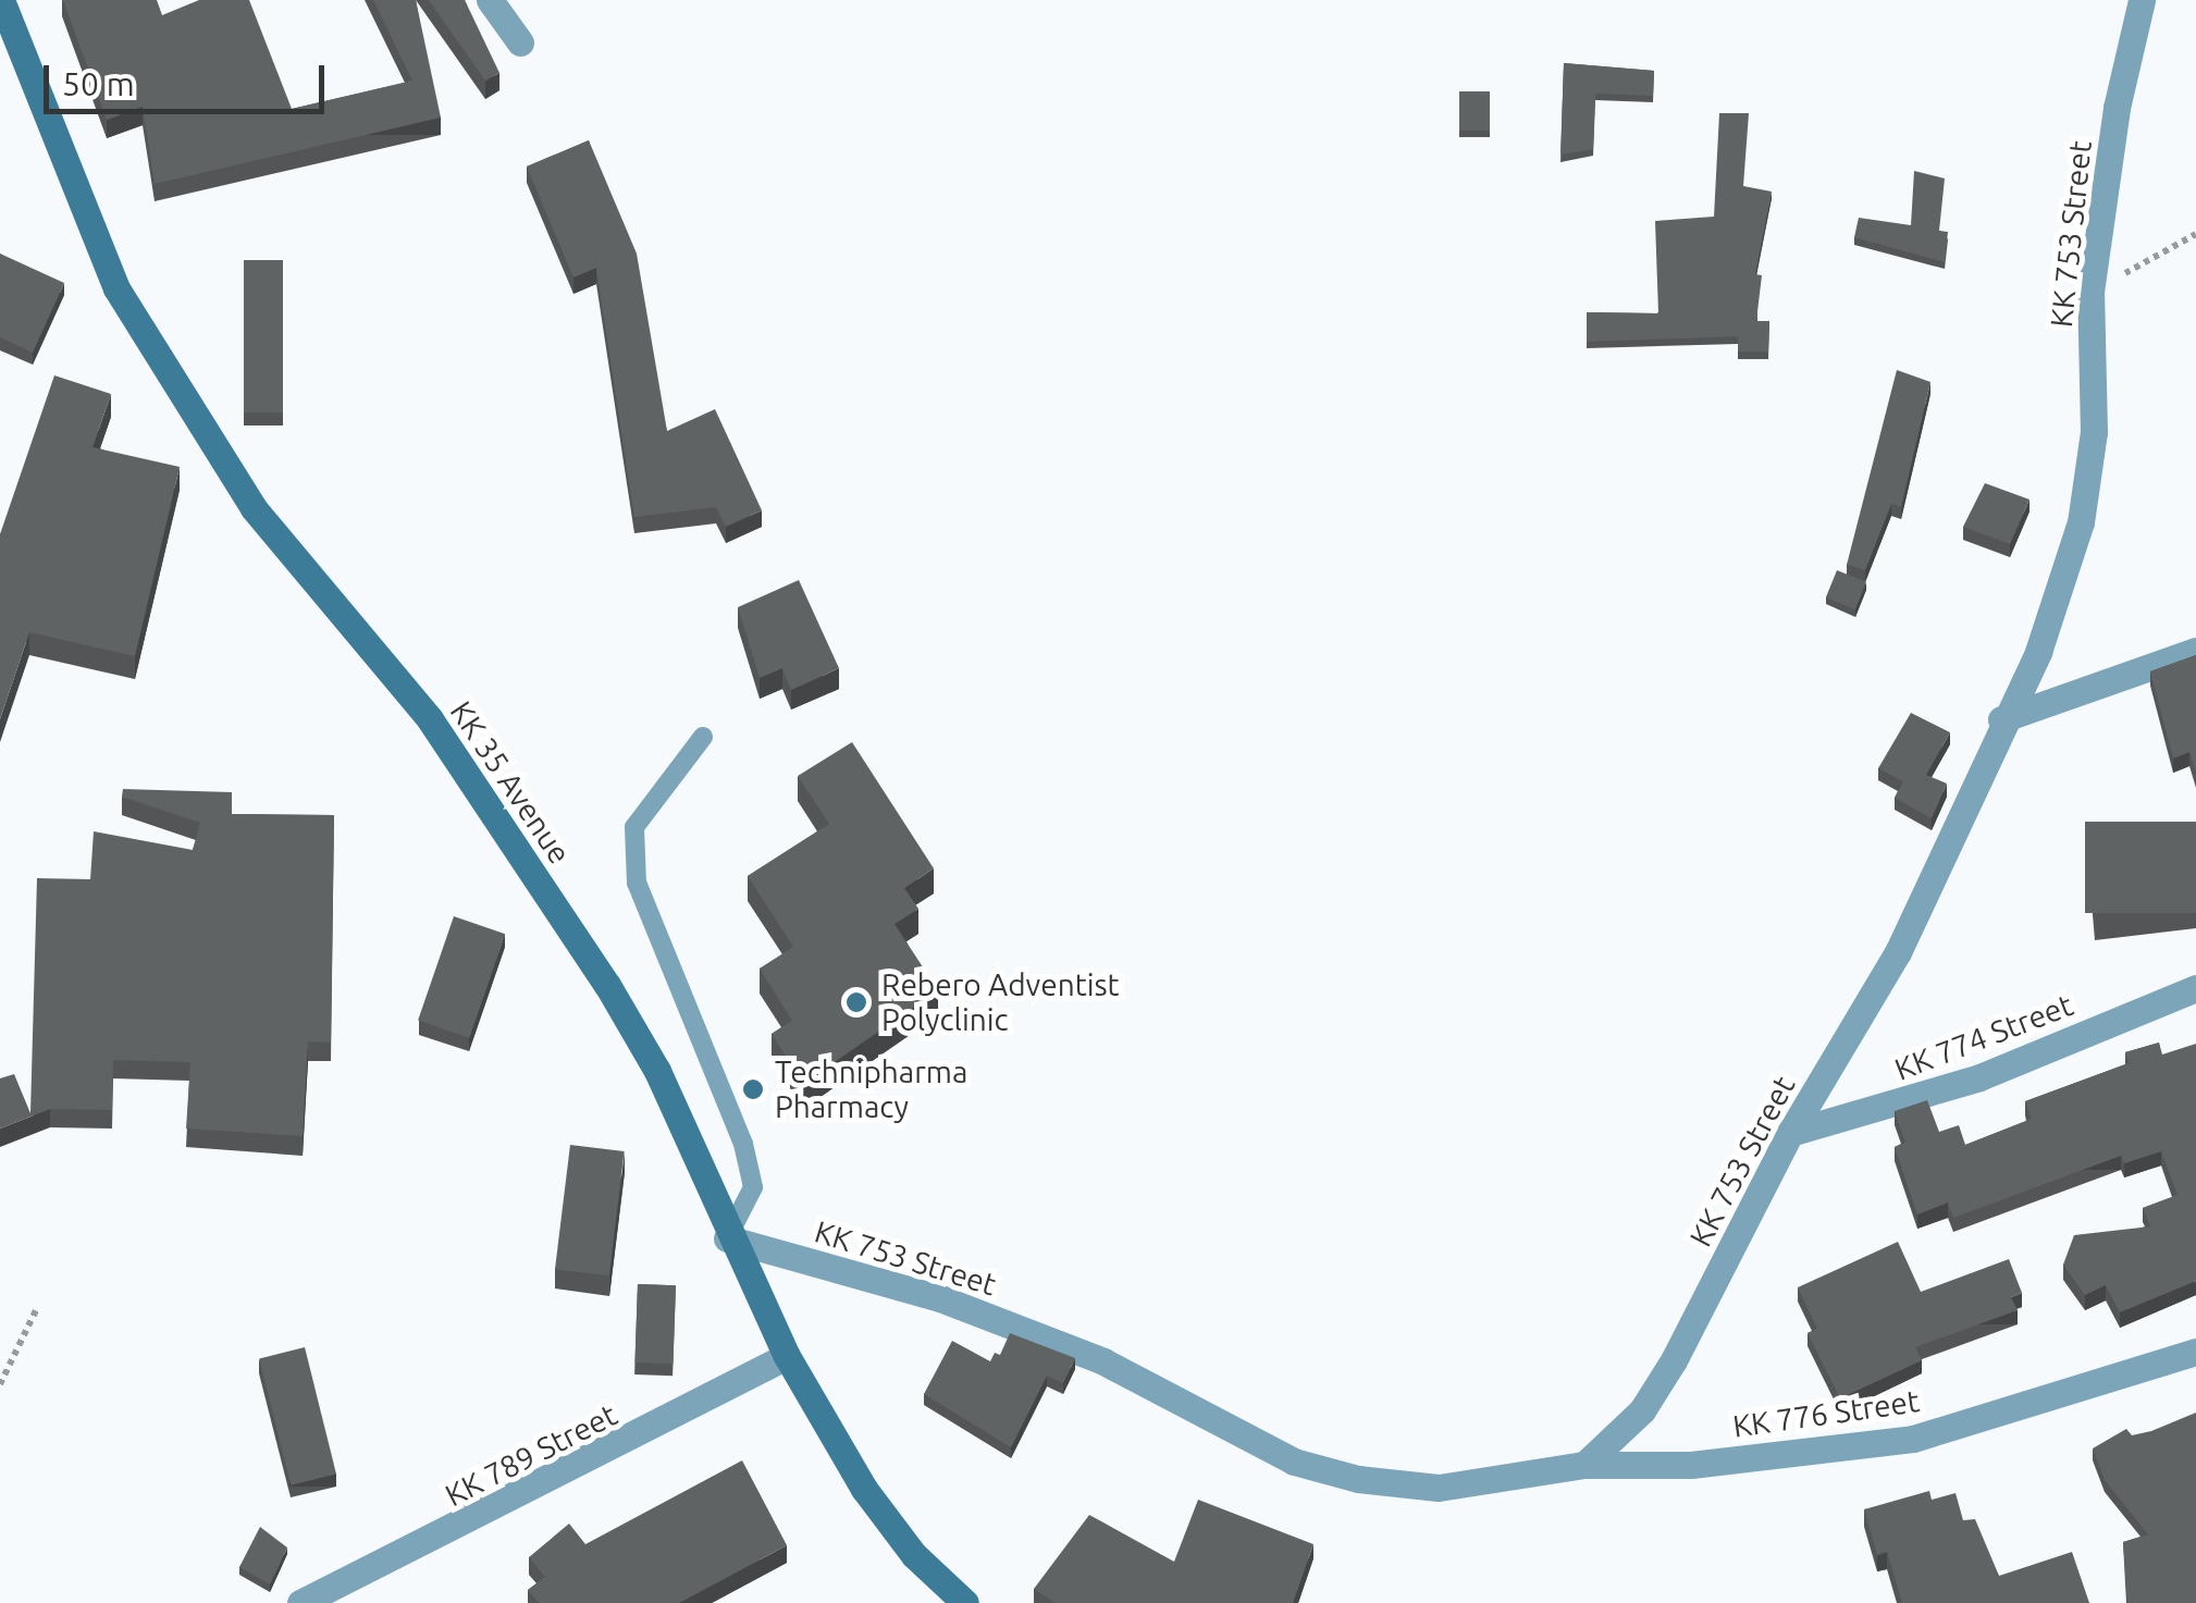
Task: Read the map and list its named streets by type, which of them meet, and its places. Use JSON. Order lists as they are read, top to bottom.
{
  "streets": {
    "main road": ["KK 35 Avenue"],
    "street": [
      "KK 753 Street",
      "KK 774 Street",
      "KK 776 Street",
      "KK 789 Street"
    ]
  },
  "crossings": [
    ["KK 753 Street", "KK 35 Avenue"],
    ["KK 753 Street", "KK 774 Street"],
    ["KK 753 Street", "KK 776 Street"],
    ["KK 35 Avenue", "KK 789 Street"]
  ],
  "places": ["Rebero Adventist Polyclinic", "Technipharma Pharmacy"],
  "scale_bar": "50 m"
}
